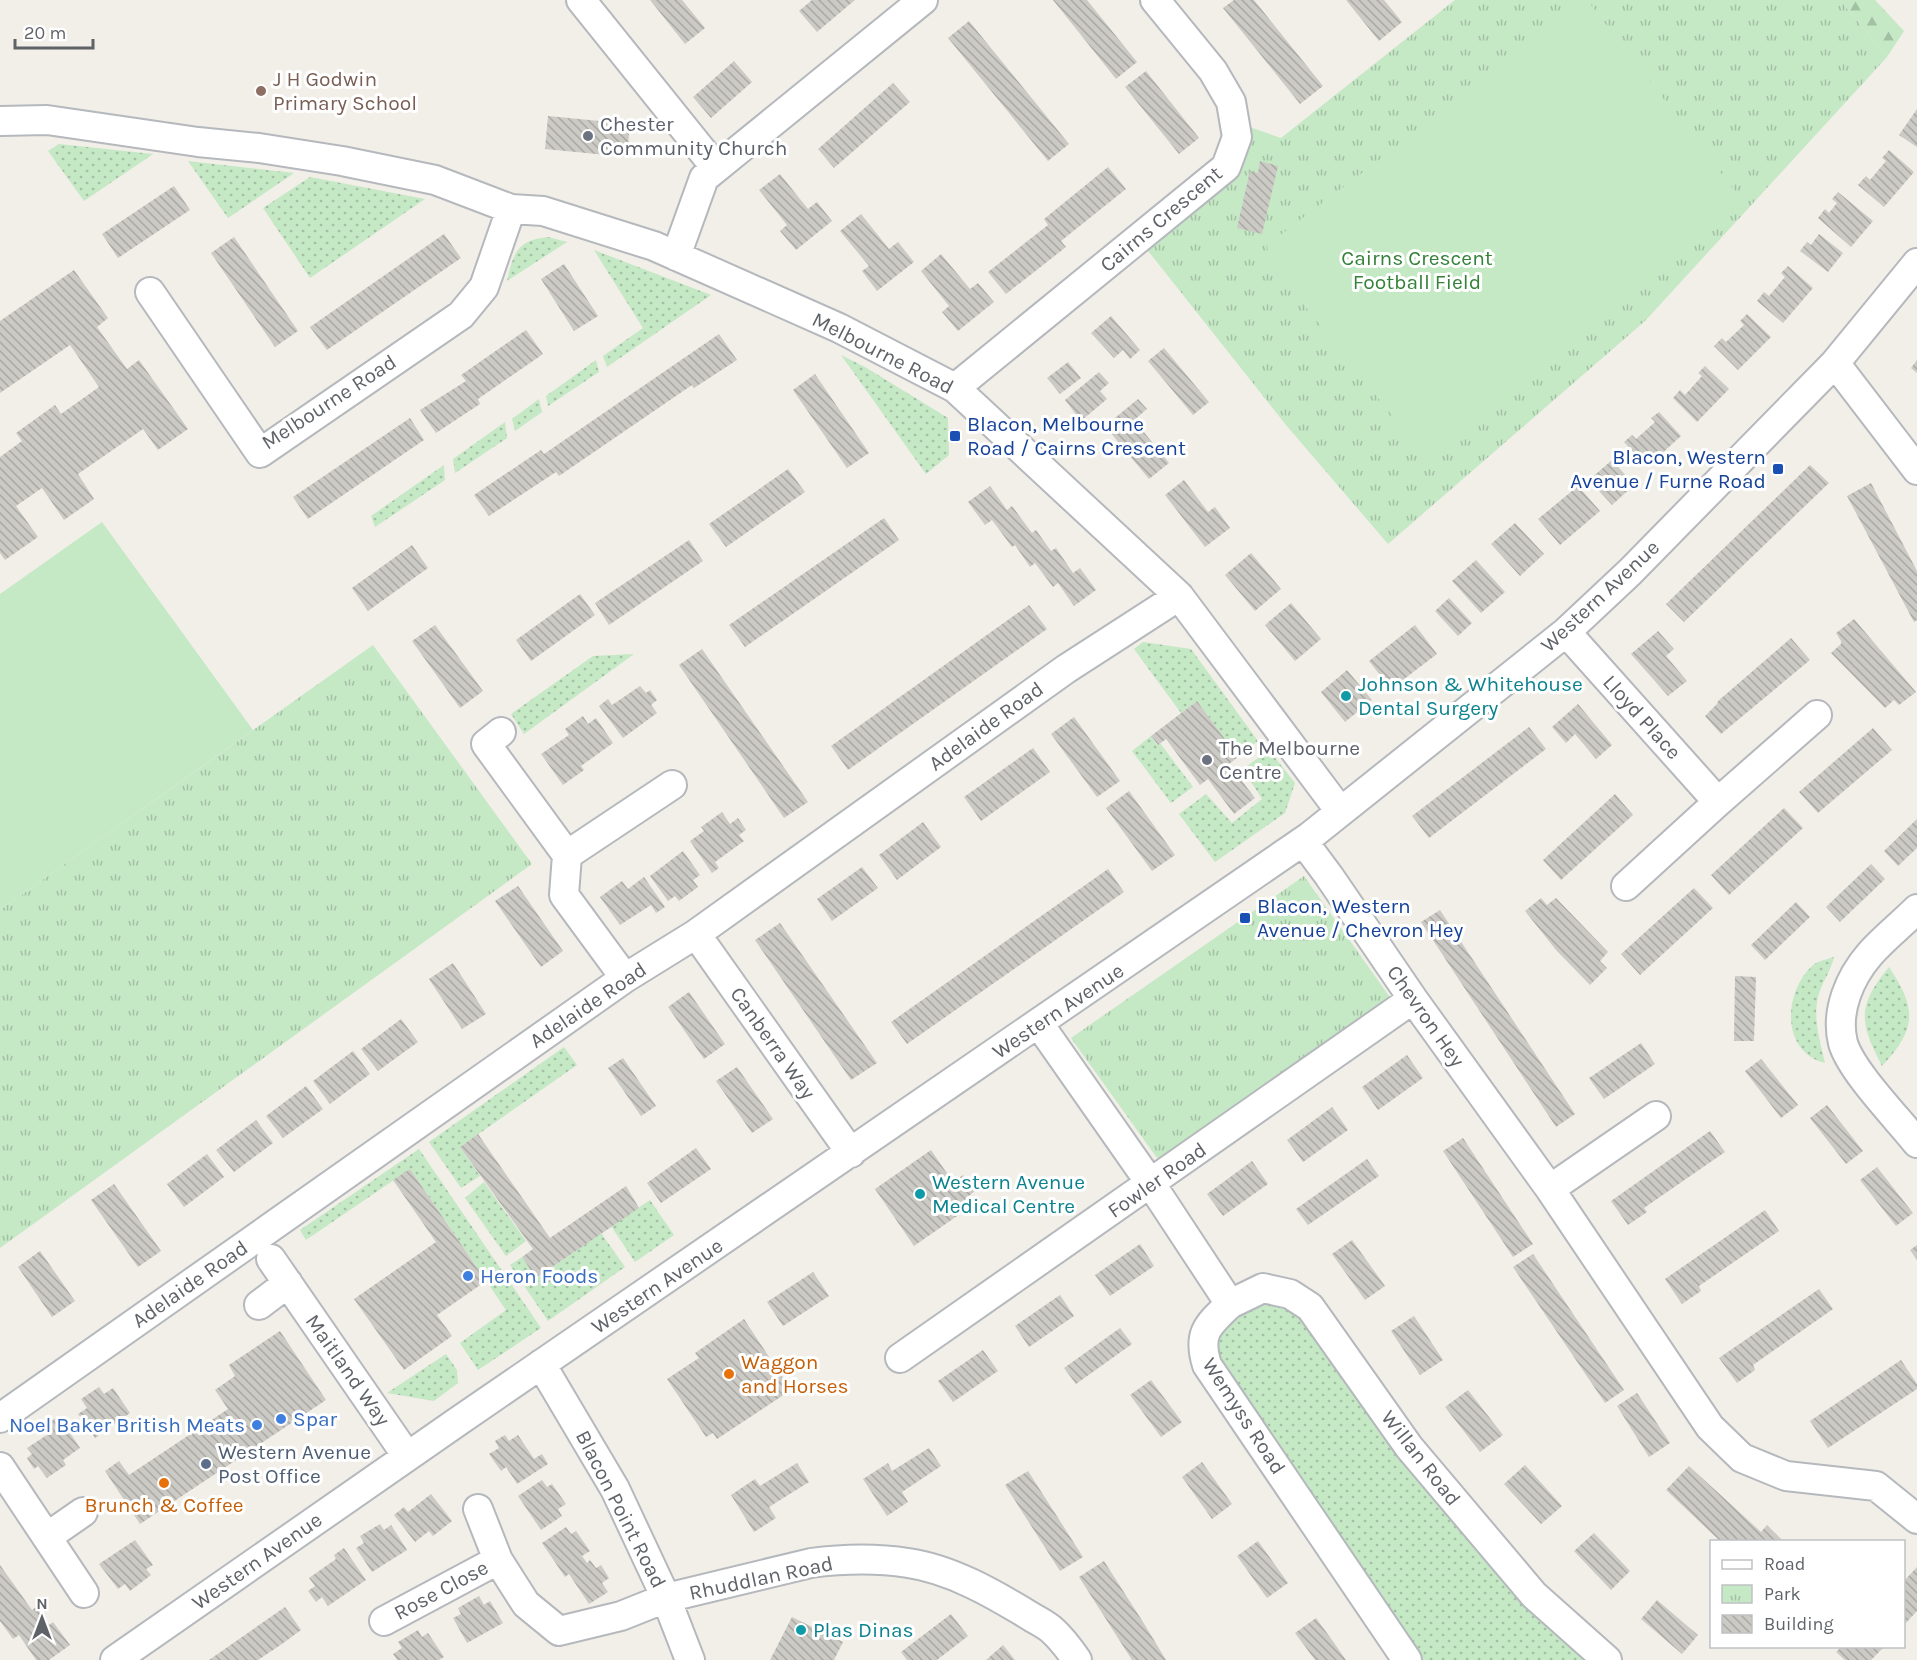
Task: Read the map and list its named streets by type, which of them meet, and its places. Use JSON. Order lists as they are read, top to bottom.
{
  "streets": {
    "street": [
      "Cairns Crescent",
      "Melbourne Road",
      "Western Avenue",
      "Lloyd Place",
      "Adelaide Road",
      "Chevron Hey",
      "Canberra Way",
      "Fowler Road",
      "Maitland Way",
      "Wemyss Road",
      "Willan Road",
      "Blacon Point Road",
      "Rhuddlan Road",
      "Rose Close"
    ]
  },
  "crossings": [
    ["Cairns Crescent", "Melbourne Road"],
    ["Melbourne Road", "Western Avenue"],
    ["Melbourne Road", "Adelaide Road"],
    ["Western Avenue", "Lloyd Place"],
    ["Western Avenue", "Chevron Hey"],
    ["Western Avenue", "Canberra Way"],
    ["Western Avenue", "Maitland Way"],
    ["Western Avenue", "Blacon Point Road"],
    ["Adelaide Road", "Canberra Way"],
    ["Chevron Hey", "Fowler Road"],
    ["Wemyss Road", "Willan Road"],
    ["Blacon Point Road", "Rhuddlan Road"],
    ["Blacon Point Road", "Rose Close"],
    ["Rhuddlan Road", "Rose Close"]
  ],
  "parks": ["Cairns Crescent Football Field"],
  "places": {
    "other": [
      "J H Godwin Primary School",
      "Chester Community Church",
      "Johnson & Whitehouse Dental Surgery",
      "The Melbourne Centre",
      "Western Avenue Medical Centre",
      "Heron Foods",
      "Waggon and Horses",
      "Spar",
      "Noel Baker British Meats",
      "Western Avenue Post Office",
      "Brunch & Coffee",
      "Plas Dinas"
    ],
    "transit": ["Blacon, Melbourne Road / Cairns Crescent", "Blacon, Western Avenue / Furne Road", "Blacon, Western Avenue / Chevron Hey"]
  },
  "legend": ["Road", "Park", "Building"],
  "scale_bar": "20 m",
  "north": "top"
}
